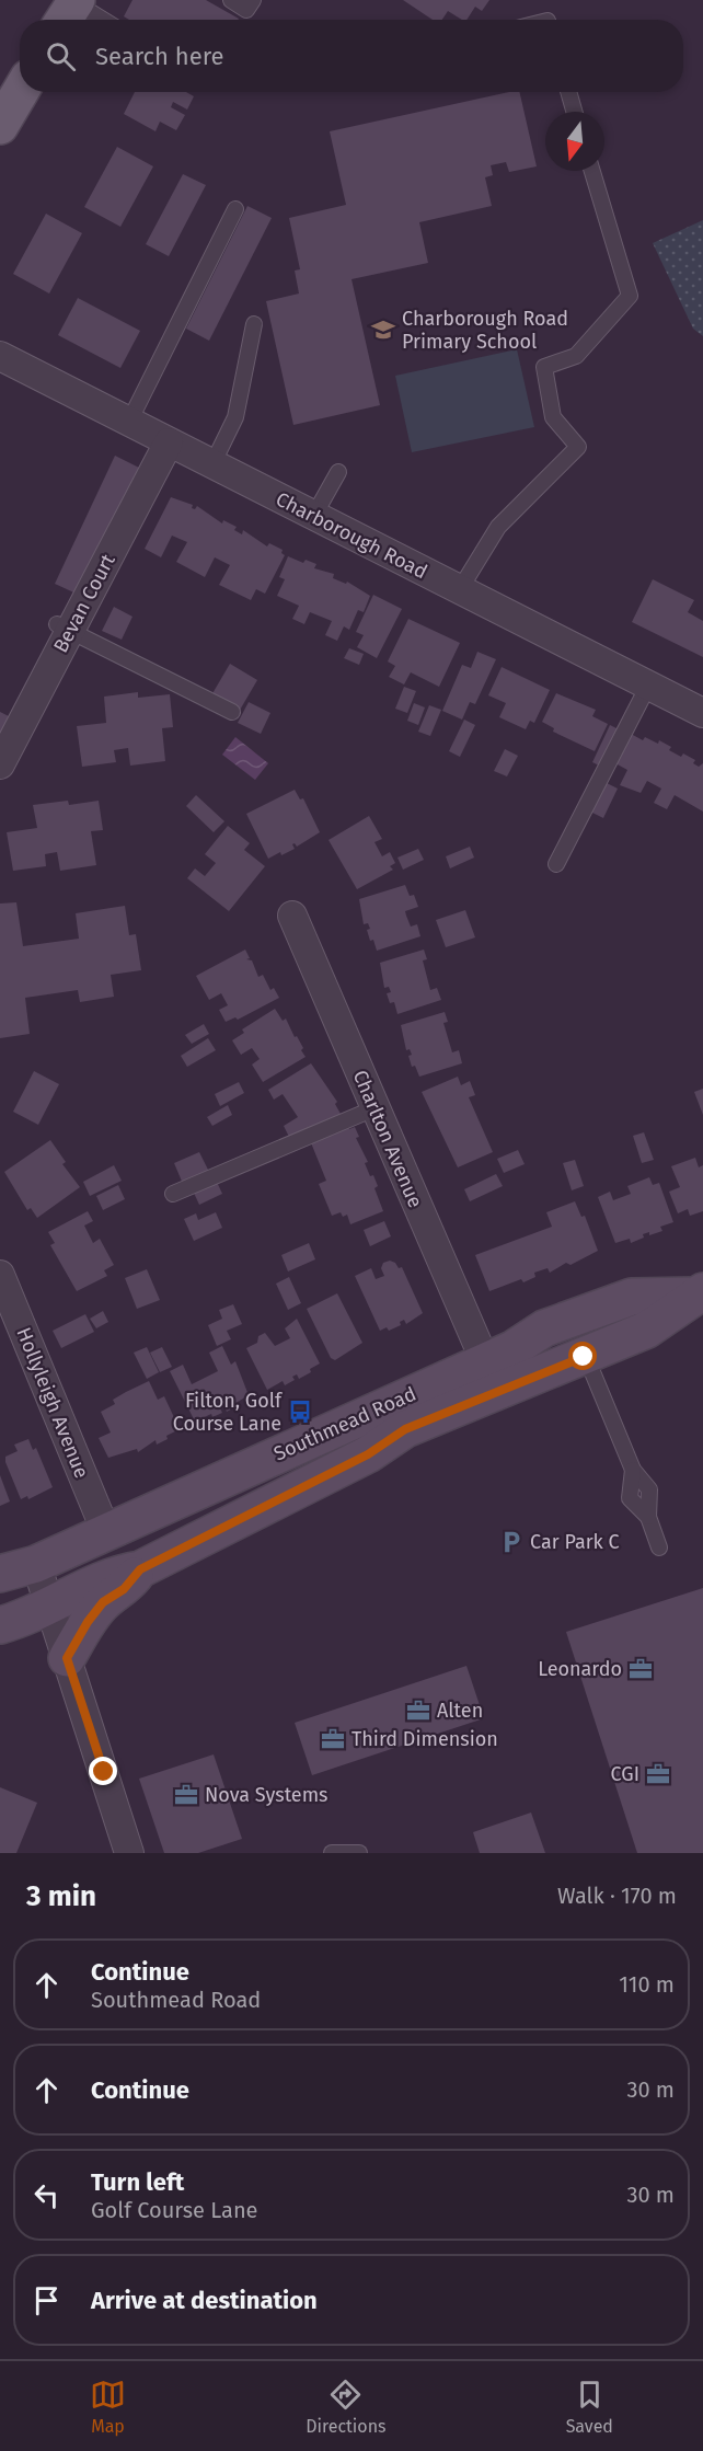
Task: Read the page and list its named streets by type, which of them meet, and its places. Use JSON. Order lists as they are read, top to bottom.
{
  "streets": {
    "main road": ["Southmead Road"],
    "street": [
      "Charborough Road",
      "Bevan Court",
      "Charlton Avenue",
      "Hollyleigh Avenue"
    ]
  },
  "crossings": [
    ["Charborough Road", "Bevan Court"],
    ["Charlton Avenue", "Southmead Road"],
    ["Hollyleigh Avenue", "Southmead Road"]
  ],
  "places": {
    "school or university": ["Charborough Road Primary School"],
    "bus stop": ["Filton, Golf Course Lane"],
    "parking": ["Car Park C"],
    "office": [
      "Leonardo",
      "Alten",
      "Third Dimension",
      "CGI",
      "Nova Systems"
    ]
  },
  "north": "bottom",
  "page": {
    "search": "Search here",
    "heading": ["3 min", "Walk · 170 m"],
    "list": [
      ["Continue", "Southmead Road", "110 m"],
      ["Continue", "30 m"],
      ["Turn left", "Golf Course Lane", "30 m"],
      "Arrive at destination"
    ],
    "nav": ["Map", "Directions", "Saved"]
  }
}
